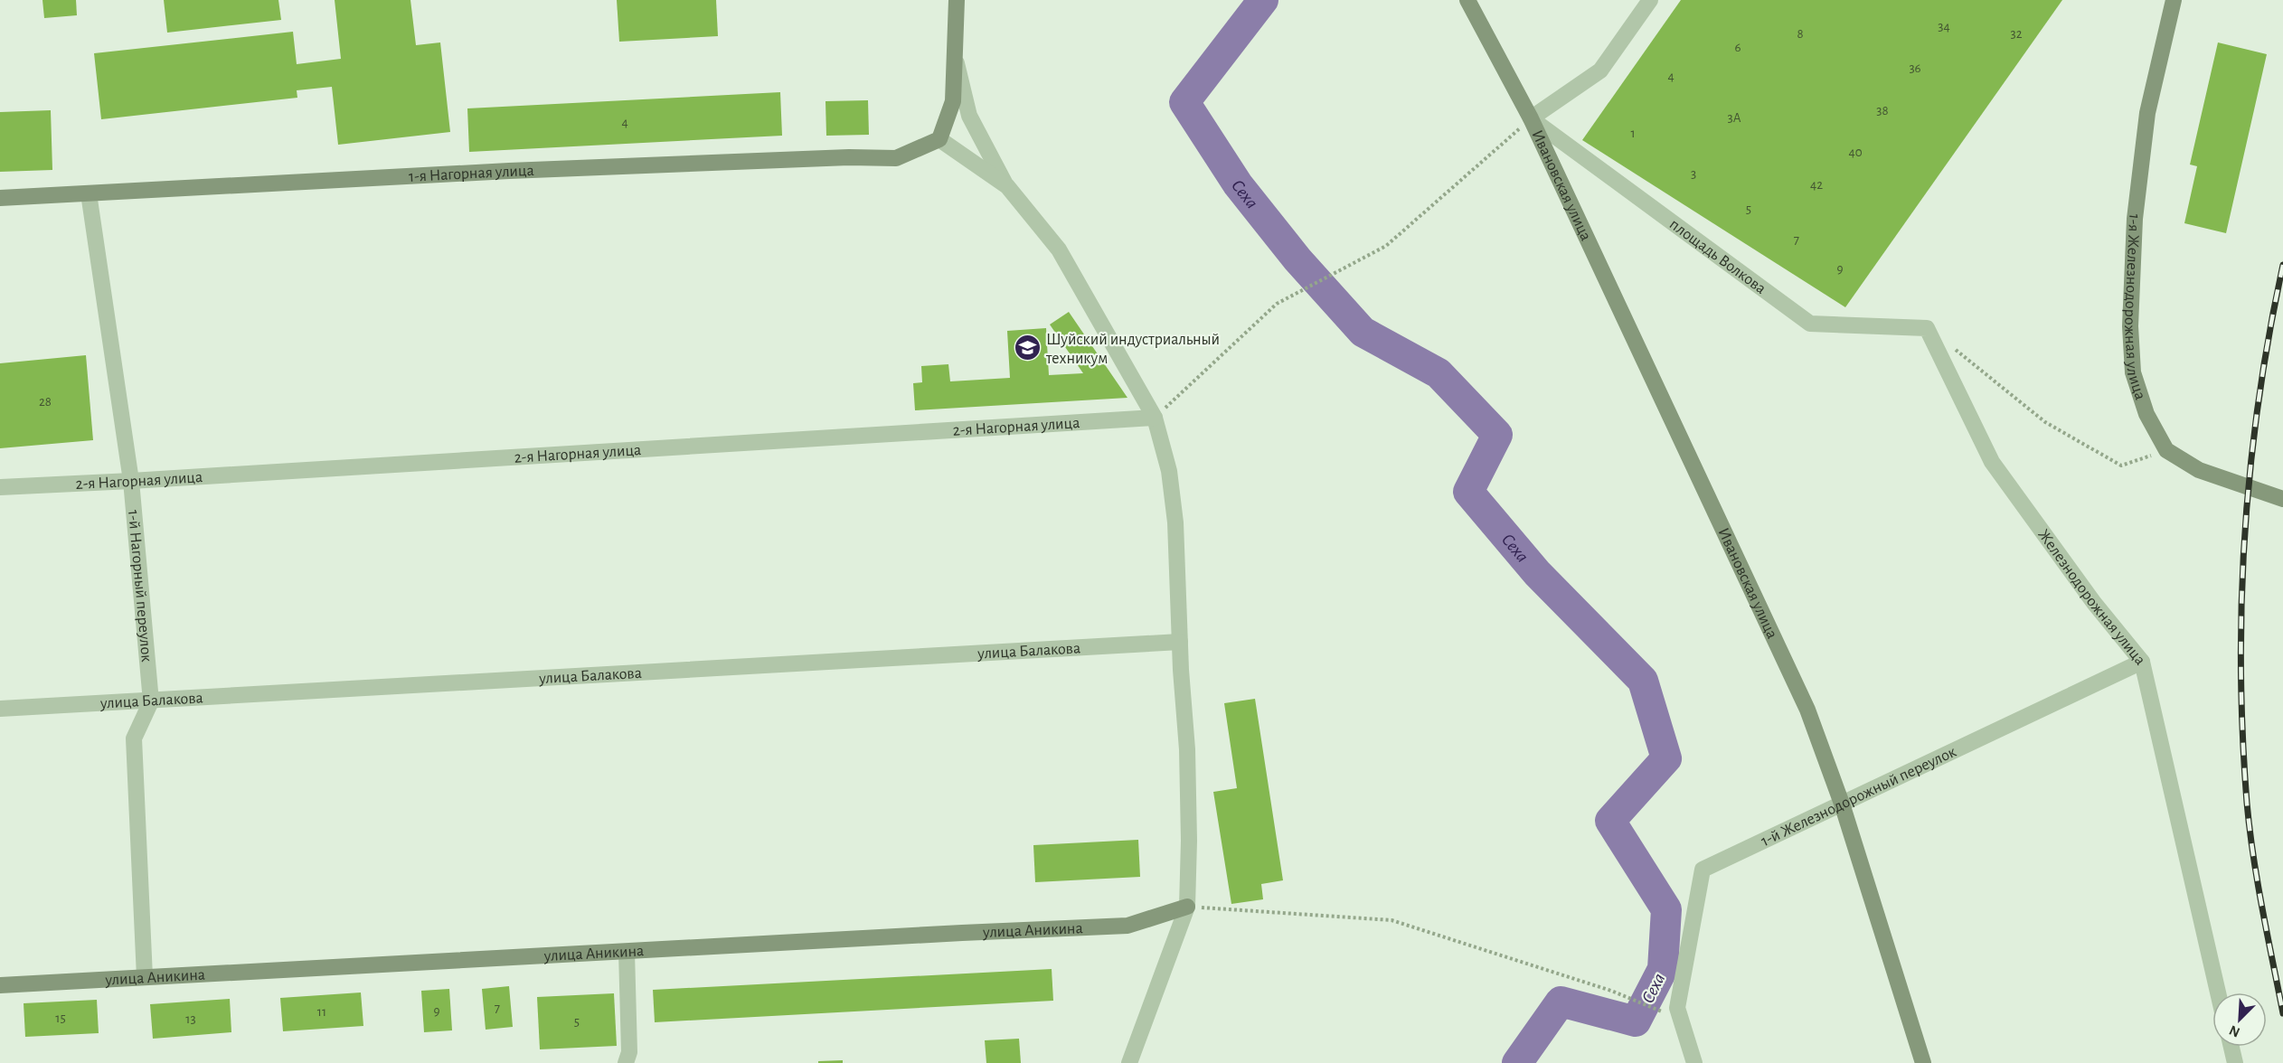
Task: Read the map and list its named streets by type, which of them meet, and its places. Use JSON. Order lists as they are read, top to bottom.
{
  "streets": {
    "street": [
      "1-я Нагорная улица",
      "Ивановская улица",
      "площадь Волкова",
      "1-я Железнодорожная улица",
      "2-я Нагорная улица",
      "1-й Нагорный переулок",
      "Железнодорожная улица",
      "улица Балакова",
      "1-й Железнодорожный переулок",
      "улица Аникина"
    ]
  },
  "crossings": [
    ["1-я Нагорная улица", "1-й Нагорный переулок"],
    ["Ивановская улица", "площадь Волкова"],
    ["Ивановская улица", "1-й Железнодорожный переулок"],
    ["площадь Волкова", "Железнодорожная улица"],
    ["2-я Нагорная улица", "1-й Нагорный переулок"],
    ["1-й Нагорный переулок", "улица Балакова"],
    ["Железнодорожная улица", "1-й Железнодорожный переулок"]
  ],
  "water": ["Сеха"],
  "places": {
    "school or university": ["Шуйский индустриальный техникум"]
  },
  "house_numbers": [
    "34",
    "8",
    "32",
    "6",
    "36",
    "4",
    "38",
    "3А",
    "4",
    "1",
    "40",
    "3",
    "42",
    "5",
    "7",
    "9",
    "28",
    "7",
    "9",
    "11",
    "15",
    "13",
    "5"
  ],
  "north": "bottom left"
}
